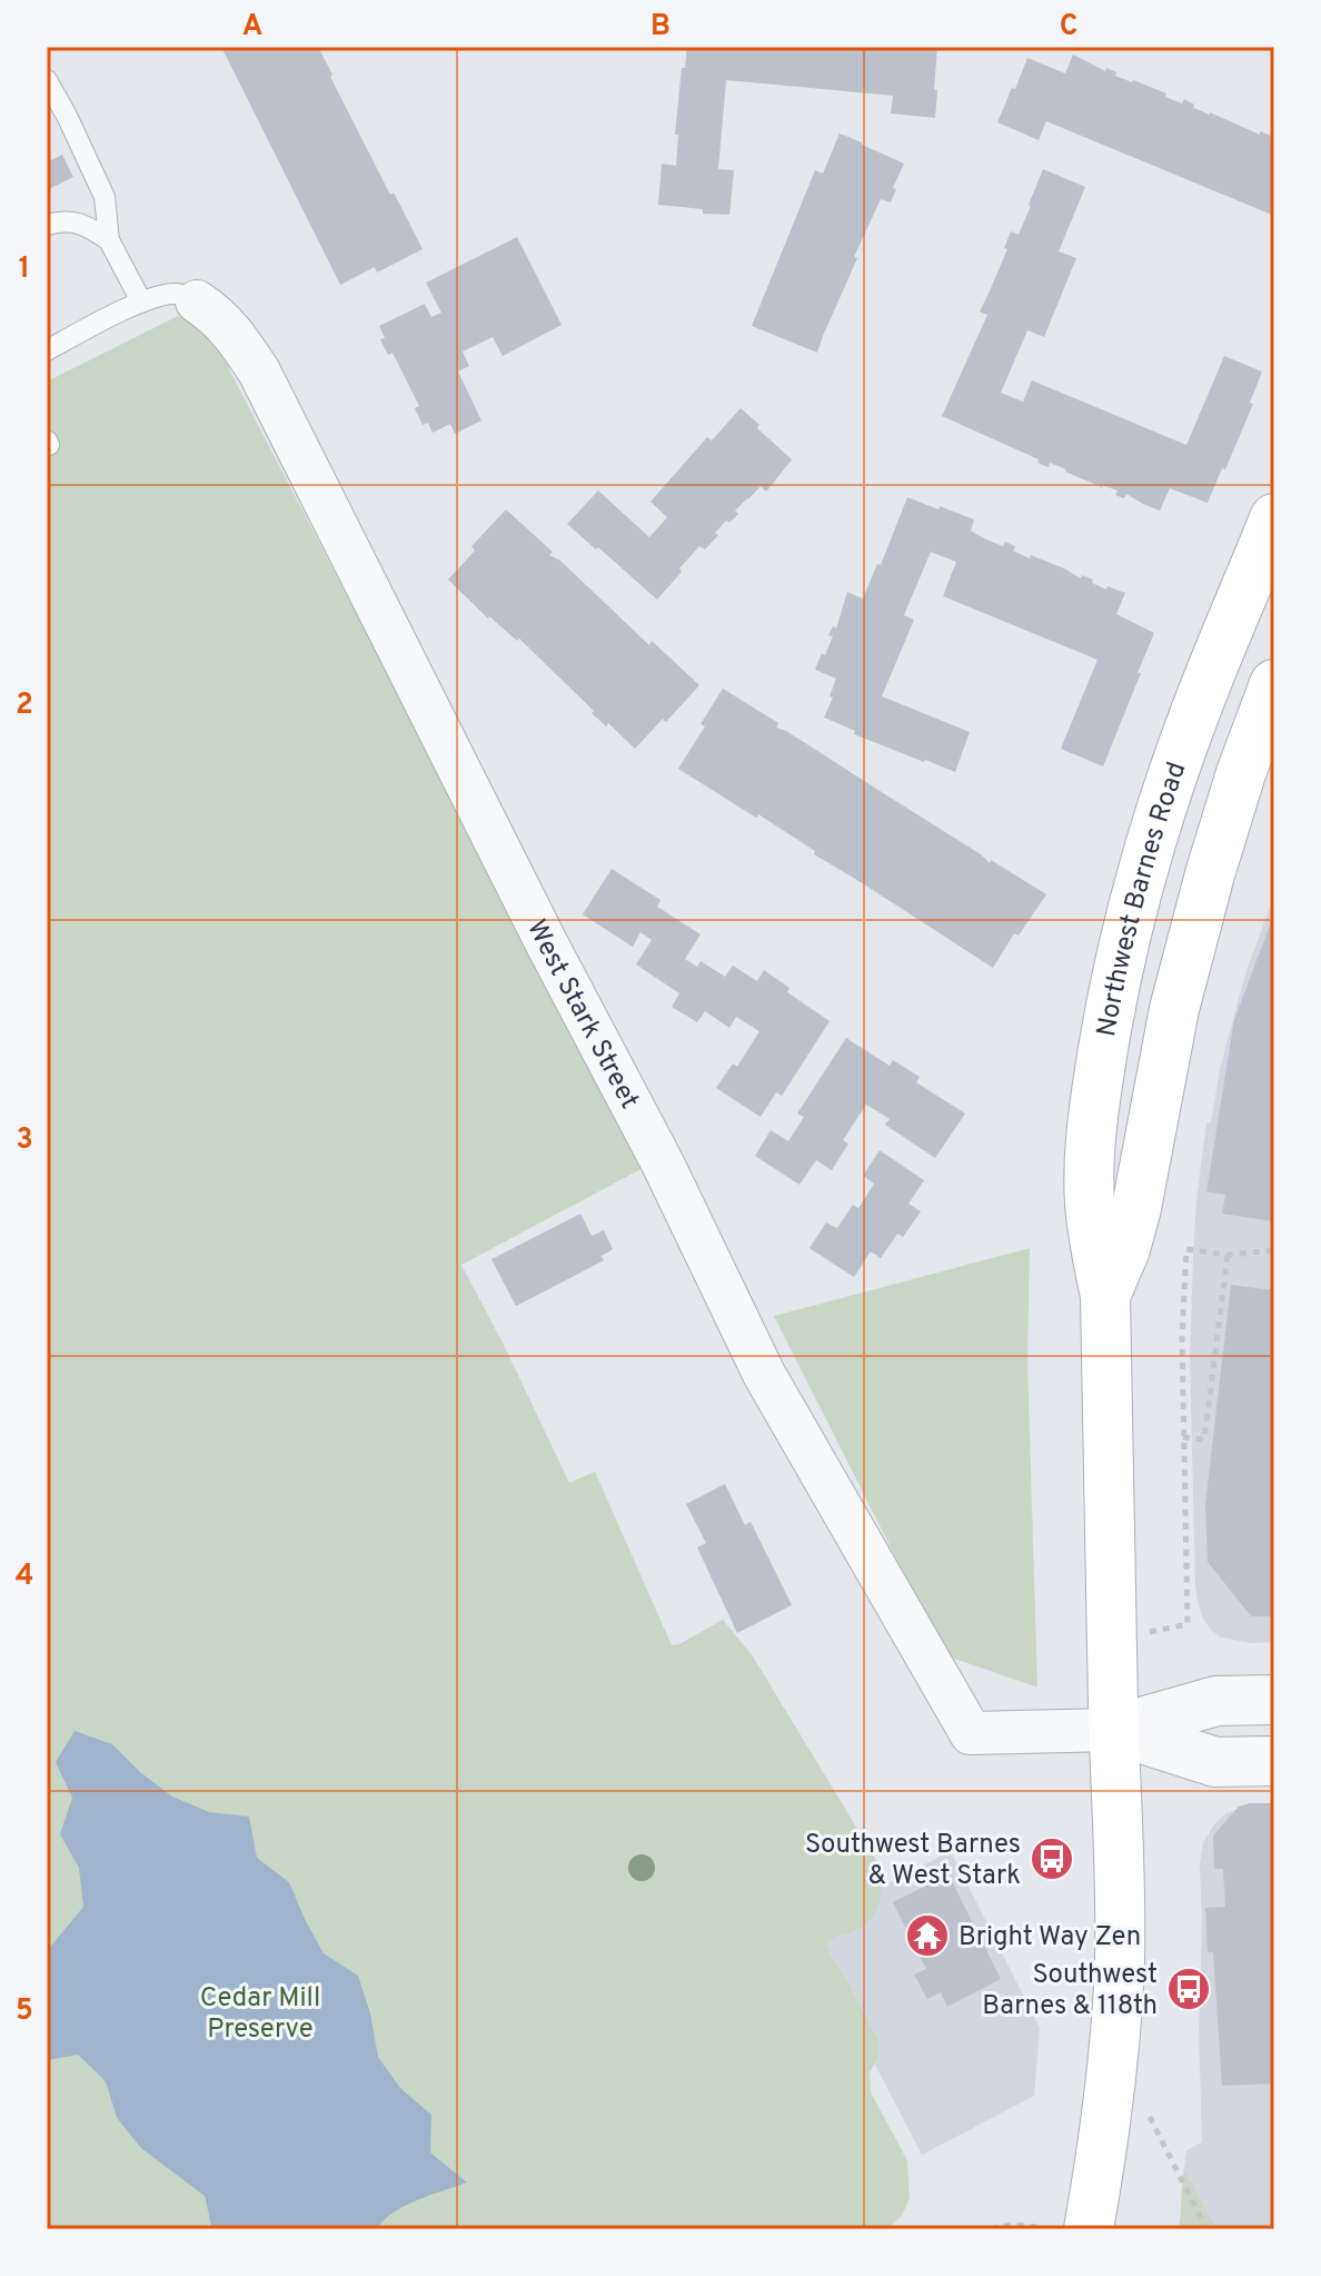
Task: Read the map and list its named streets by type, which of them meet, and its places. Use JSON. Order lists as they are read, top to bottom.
{
  "streets": {
    "main road": ["Northwest Barnes Road"],
    "street": ["West Stark Street"]
  },
  "crossings": [
    ["Northwest Barnes Road", "West Stark Street"]
  ],
  "parks": ["Cedar Mill Preserve"],
  "places": {
    "bus stop": ["Southwest Barnes & West Stark", "Southwest Barnes & 118th"],
    "temple": ["Bright Way Zen"]
  },
  "grid": {
    "columns": ["A", "B", "C"],
    "rows": [
      "1",
      "2",
      "3",
      "4",
      "5"
    ]
  }
}
